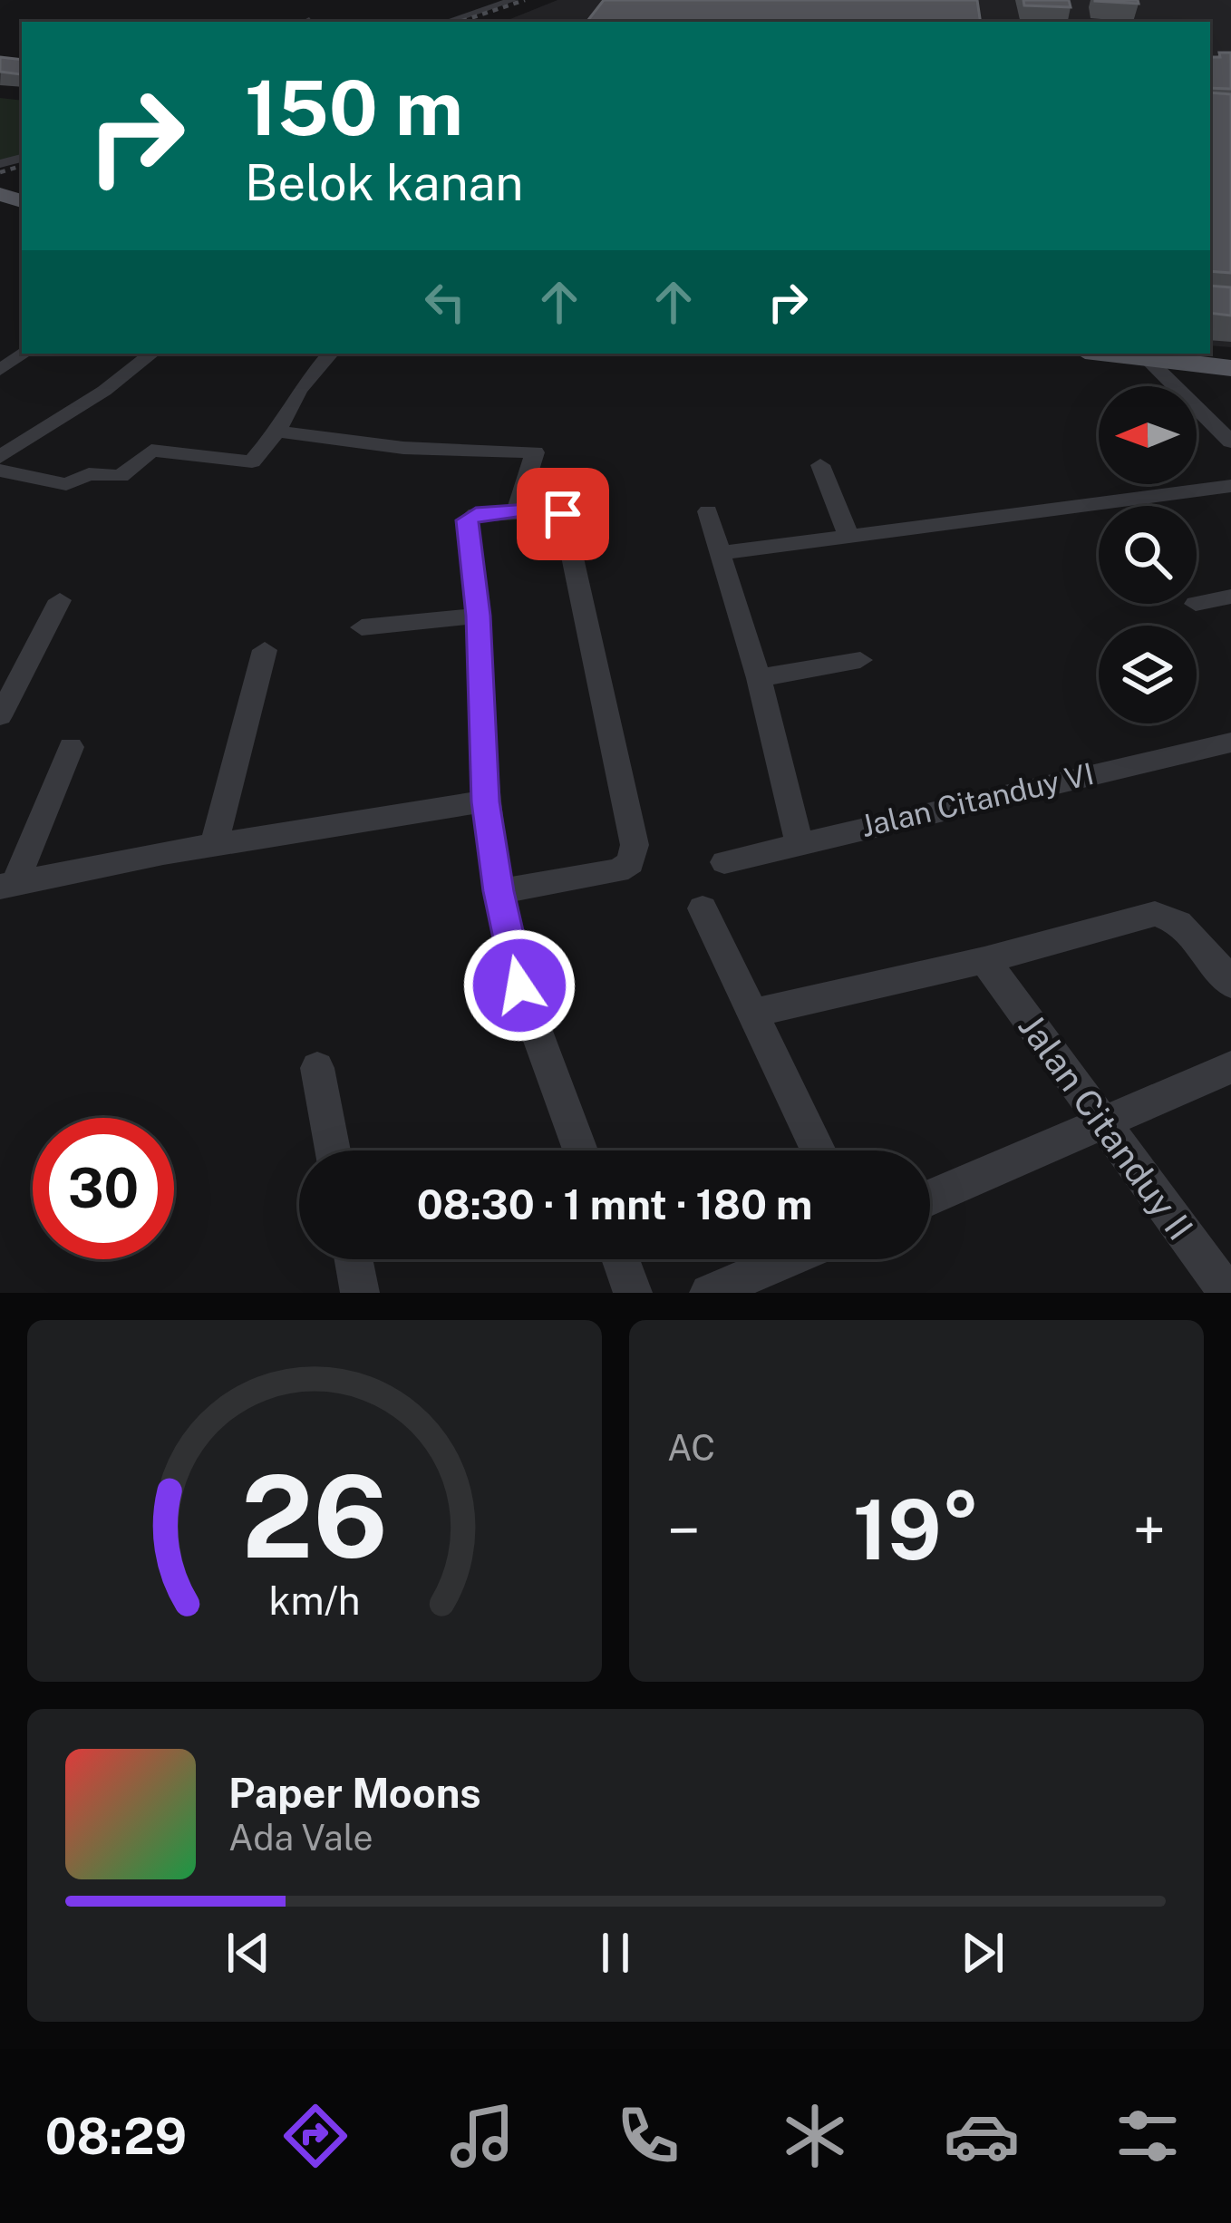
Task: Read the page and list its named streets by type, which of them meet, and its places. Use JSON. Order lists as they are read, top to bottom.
{
  "streets": {
    "street": ["Jalan Citanduy VI", "Jalan Citanduy II"]
  },
  "north": "left",
  "page": {
    "turn": ["150 m", "Belok kanan"],
    "limit": "30",
    "trip": "08:30 · 1 mnt · 180 m",
    "tile": "AC",
    "heat": ["−", "19°", "+"],
    "song": ["Paper Moons", "Ada Vale"],
    "tabs": "08:29",
    "gauge": ["26", "km/h"]
  }
}
